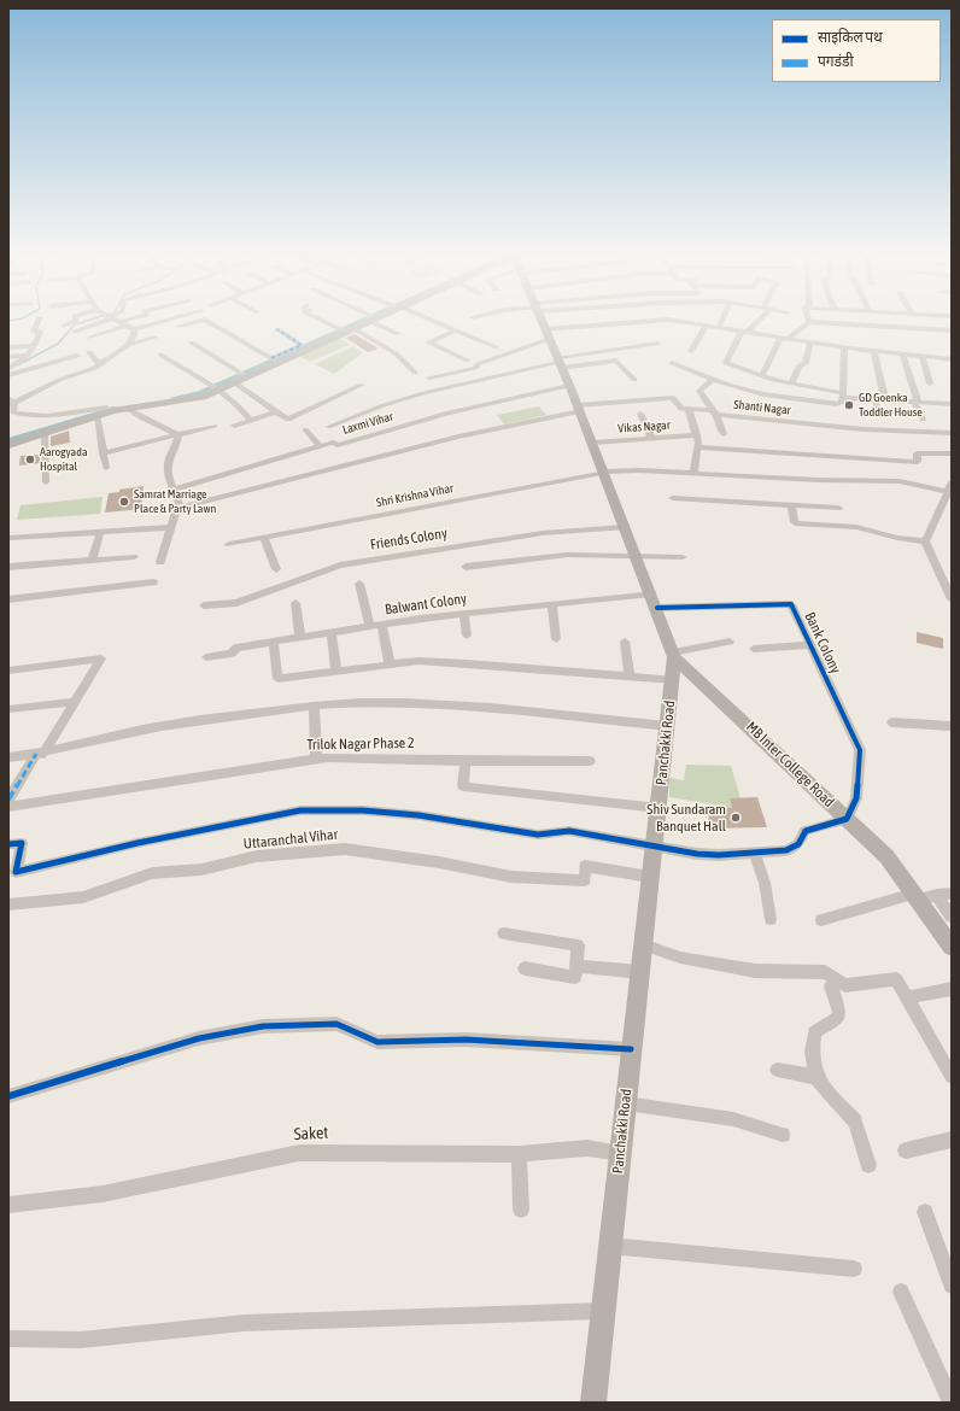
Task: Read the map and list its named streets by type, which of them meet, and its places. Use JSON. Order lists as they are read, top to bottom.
{
  "streets": {
    "main road": ["Panchakki Road", "MB Inter College Road"],
    "street": [
      "Shanti Nagar",
      "Laxmi Vihar",
      "Vikas Nagar",
      "Shri Krishna Vihar",
      "Friends Colony",
      "Balwant Colony",
      "Bank Colony",
      "Trilok Nagar Phase 2",
      "Uttaranchal Vihar",
      "Saket"
    ]
  },
  "crossings": [
    ["Laxmi Vihar", "Panchakki Road"],
    ["Vikas Nagar", "Panchakki Road"],
    ["Shri Krishna Vihar", "Panchakki Road"],
    ["Friends Colony", "Panchakki Road"],
    ["Balwant Colony", "Bank Colony"],
    ["Balwant Colony", "Panchakki Road"],
    ["Bank Colony", "Panchakki Road"],
    ["Bank Colony", "MB Inter College Road"],
    ["Panchakki Road", "MB Inter College Road"],
    ["Panchakki Road", "Uttaranchal Vihar"],
    ["Panchakki Road", "Saket"]
  ],
  "places": [
    "GD Goenka Toddler House",
    "Aarogyada Hospital",
    "Samrat Marriage Place & Party Lawn",
    "Shiv Sundaram Banquet Hall"
  ],
  "legend": ["साइकिल पथ", "पगडंडी"]
}
